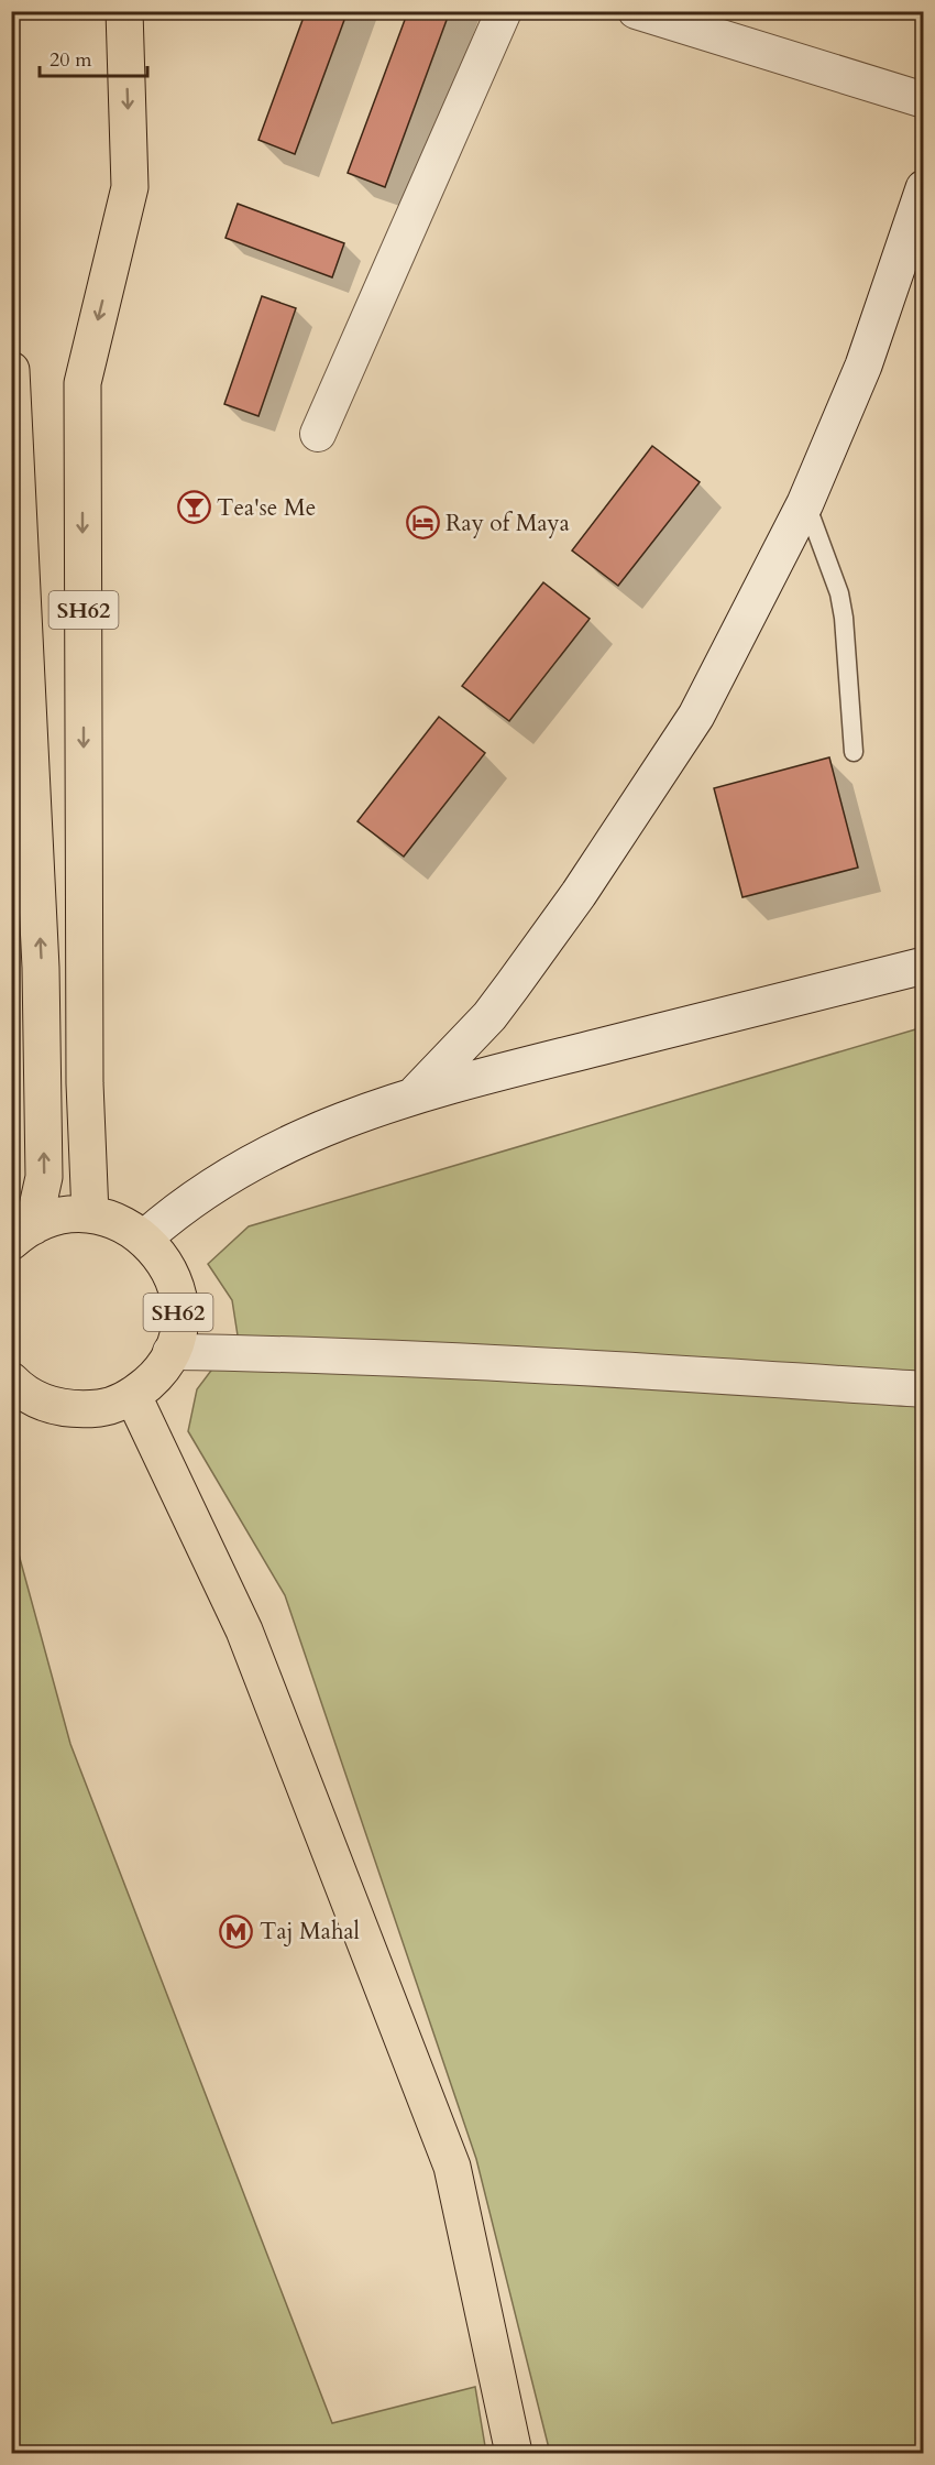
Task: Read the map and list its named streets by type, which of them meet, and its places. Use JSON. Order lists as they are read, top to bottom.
{
  "streets": {
    "main road": ["SH62"]
  },
  "places": {
    "bar": ["Tea'se Me"],
    "hotel": ["Ray of Maya"],
    "metro station": ["Taj Mahal"]
  },
  "scale_bar": "20 m"
}
